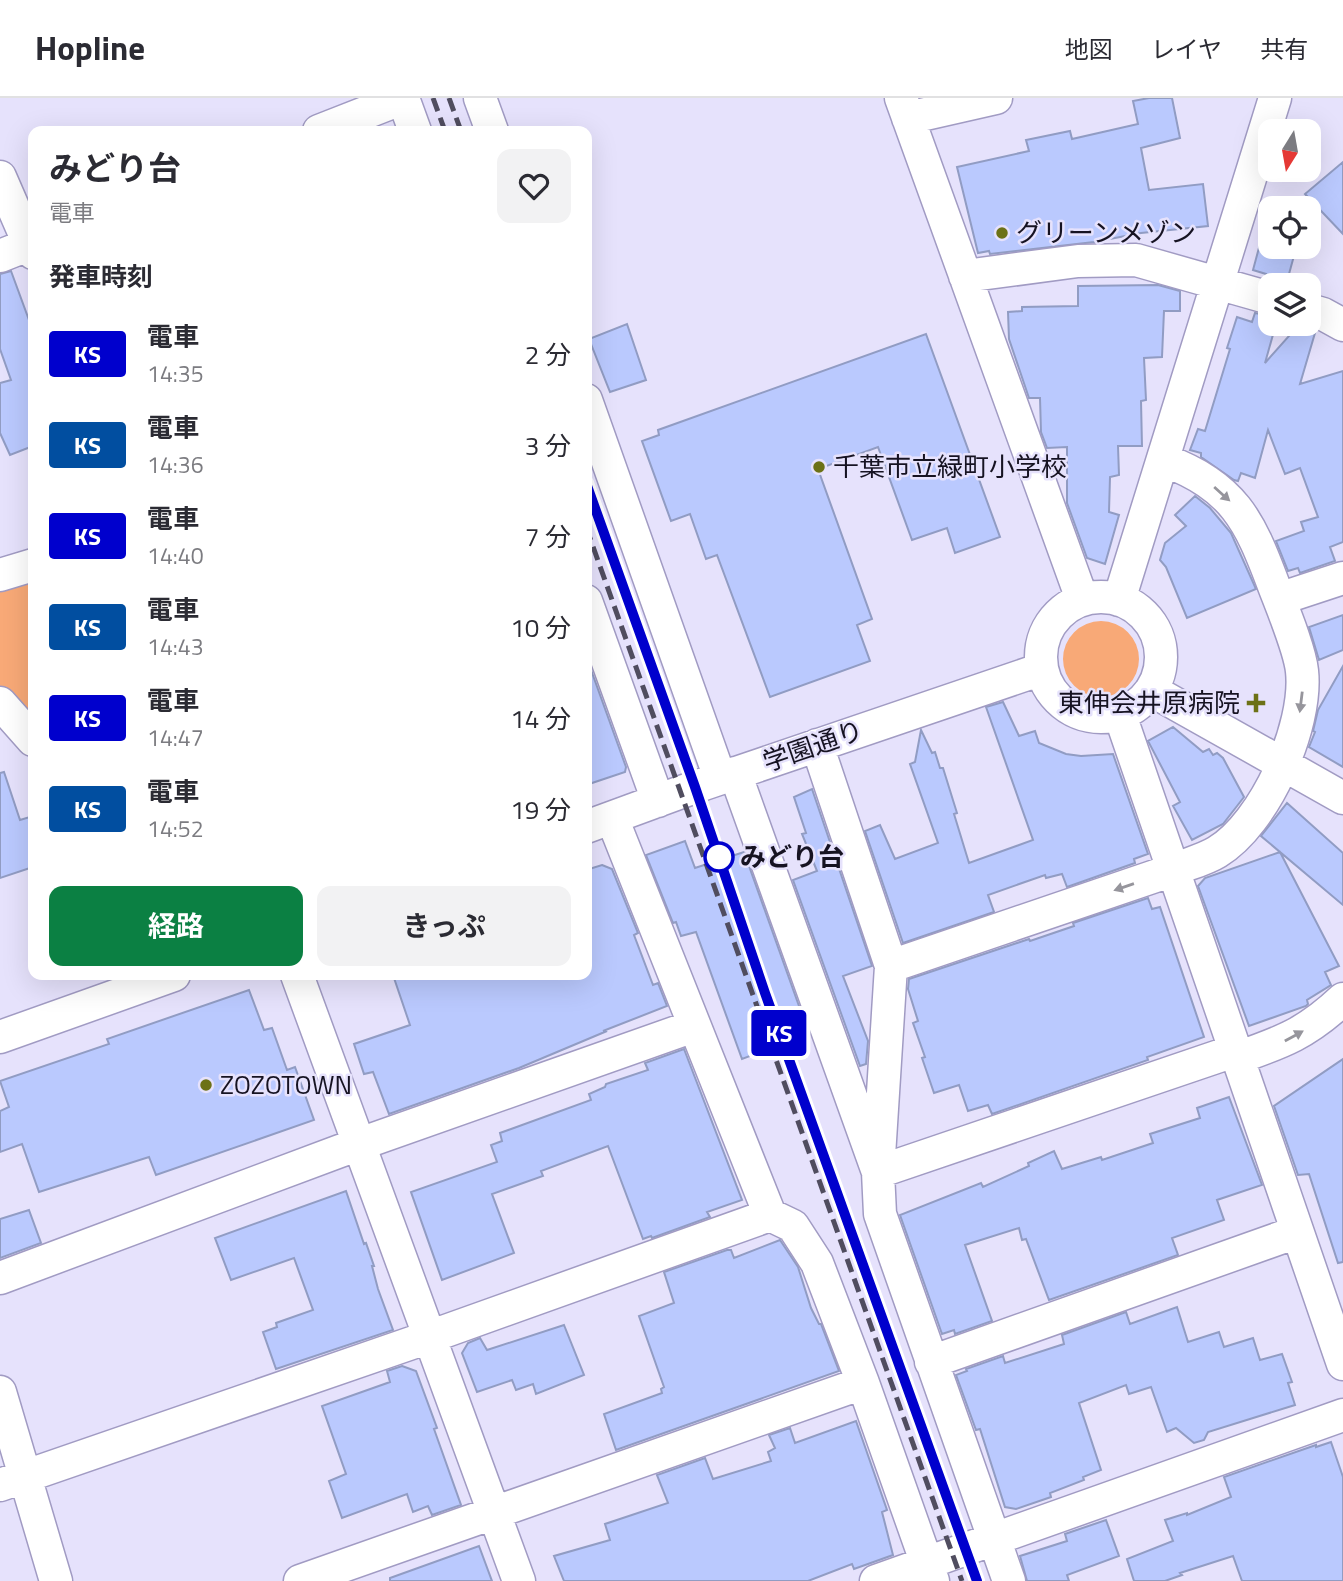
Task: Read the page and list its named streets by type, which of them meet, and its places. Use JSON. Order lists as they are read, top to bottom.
{
  "streets": {
    "street": ["学園通り"]
  },
  "places": {
    "other": [
      "グリーンメゾン",
      "千葉市立緑町小学校",
      "みどり台",
      "ZOZOTOWN"
    ],
    "health": ["東伸会井原病院"]
  },
  "north": "bottom",
  "page": {
    "header": "Hopline",
    "nav": ["地図", "レイヤ", "共有"],
    "on_map": "KS",
    "heading": [
      ["みどり台", "電車"],
      "発車時刻"
    ],
    "list": [
      {
        "mark": "KS",
        "name": "電車",
        "note": "14:35",
        "value": "2 分"
      },
      {
        "mark": "KS",
        "name": "電車",
        "note": "14:36",
        "value": "3 分"
      },
      {
        "mark": "KS",
        "name": "電車",
        "note": "14:40",
        "value": "7 分"
      },
      {
        "mark": "KS",
        "name": "電車",
        "note": "14:43",
        "value": "10 分"
      },
      {
        "mark": "KS",
        "name": "電車",
        "note": "14:47",
        "value": "14 分"
      },
      {
        "mark": "KS",
        "name": "電車",
        "note": "14:52",
        "value": "19 分"
      }
    ],
    "buttons": ["経路", "きっぷ"]
  }
}
